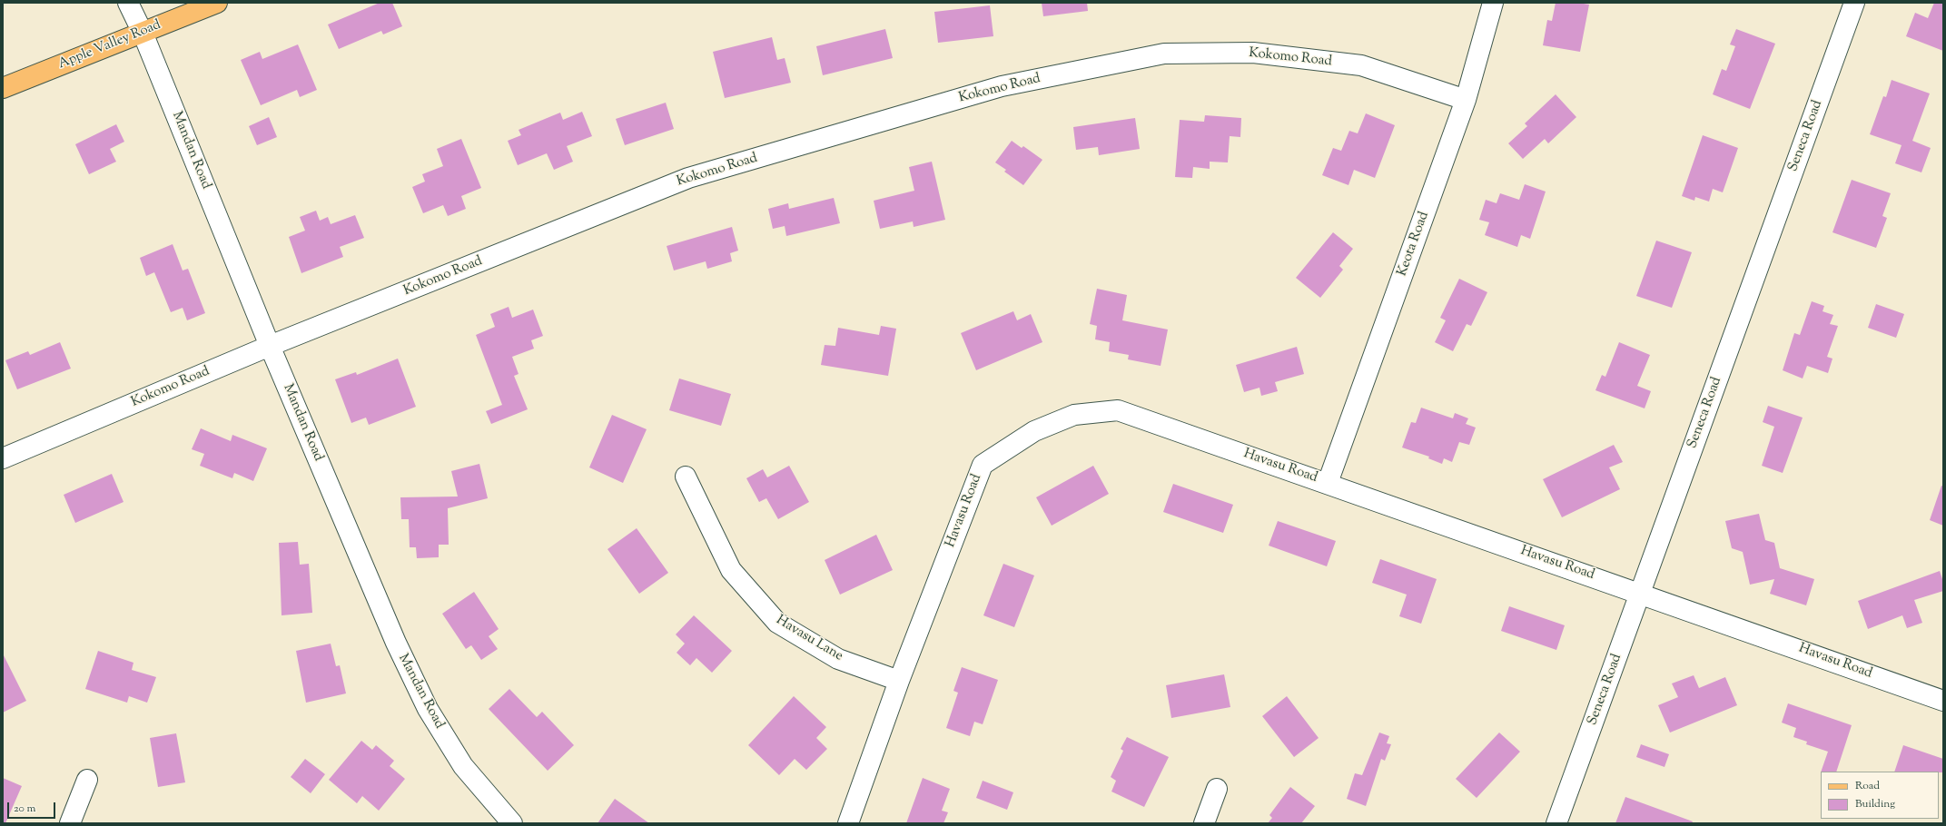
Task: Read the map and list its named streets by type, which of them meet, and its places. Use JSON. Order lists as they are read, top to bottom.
{
  "streets": {
    "main road": ["Apple Valley Road"],
    "street": [
      "Kokomo Road",
      "Seneca Road",
      "Mandan Road",
      "Keota Road",
      "Havasu Road",
      "Havasu Lane"
    ]
  },
  "crossings": [
    ["Apple Valley Road", "Mandan Road"],
    ["Kokomo Road", "Mandan Road"],
    ["Kokomo Road", "Keota Road"],
    ["Seneca Road", "Havasu Road"],
    ["Keota Road", "Havasu Road"],
    ["Havasu Road", "Havasu Lane"]
  ],
  "legend": ["Road", "Building"],
  "scale_bar": "20 m"
}
